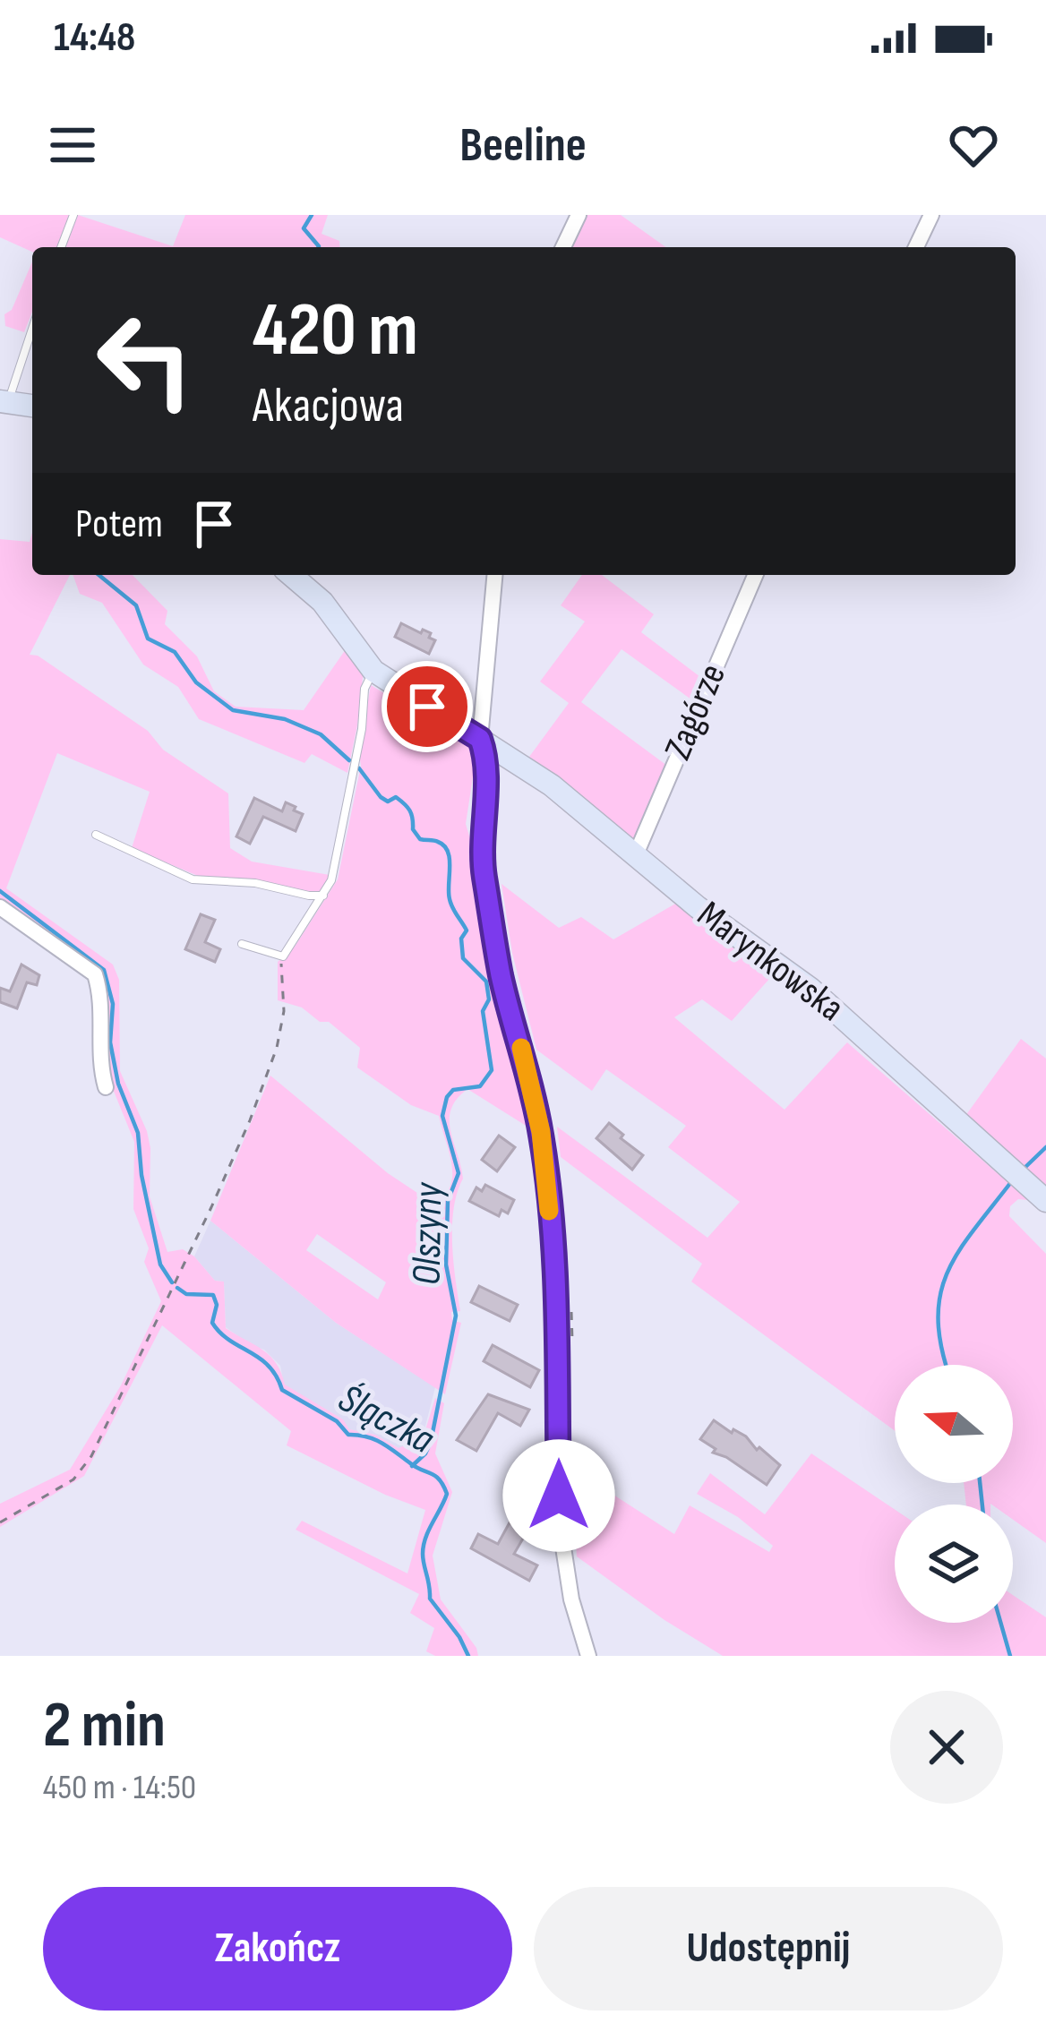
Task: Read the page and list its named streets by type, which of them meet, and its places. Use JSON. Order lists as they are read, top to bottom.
{
  "streets": {
    "street": ["Zagórze", "Marynkowska"]
  },
  "crossings": [
    ["Zagórze", "Marynkowska"]
  ],
  "water": ["Olszyny", "Ślączka"],
  "north": "left",
  "page": {
    "status": "14:48",
    "header": "Beeline",
    "turn": ["420 m", "Akacjowa"],
    "then": "Potem",
    "heading": ["2 min", "450 m · 14:50"],
    "buttons": ["Zakończ", "Udostępnij"]
  }
}
